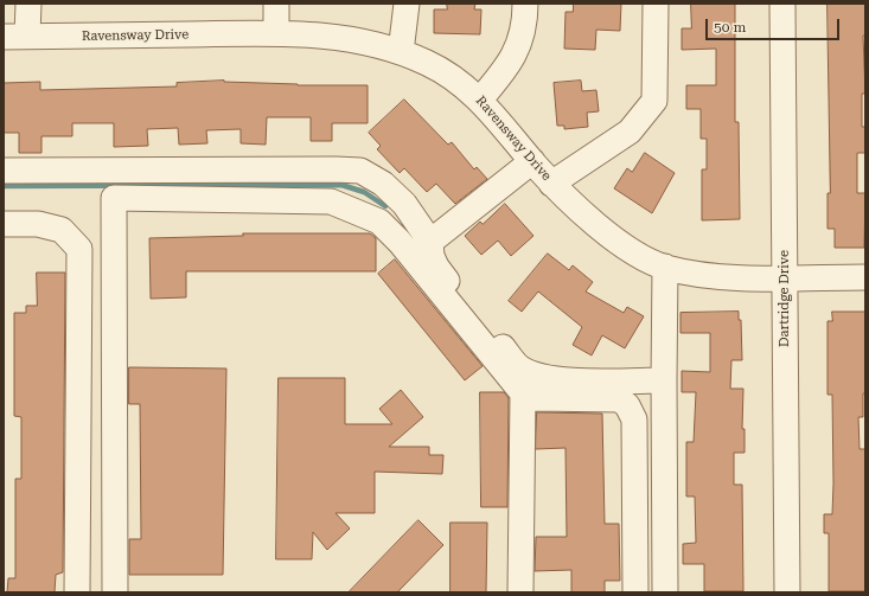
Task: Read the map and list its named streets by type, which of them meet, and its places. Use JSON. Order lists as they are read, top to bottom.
{
  "streets": {
    "street": ["Ravensway Drive", "Dartridge Drive"]
  },
  "crossings": [
    ["Ravensway Drive", "Dartridge Drive"]
  ],
  "scale_bar": "50 m"
}
